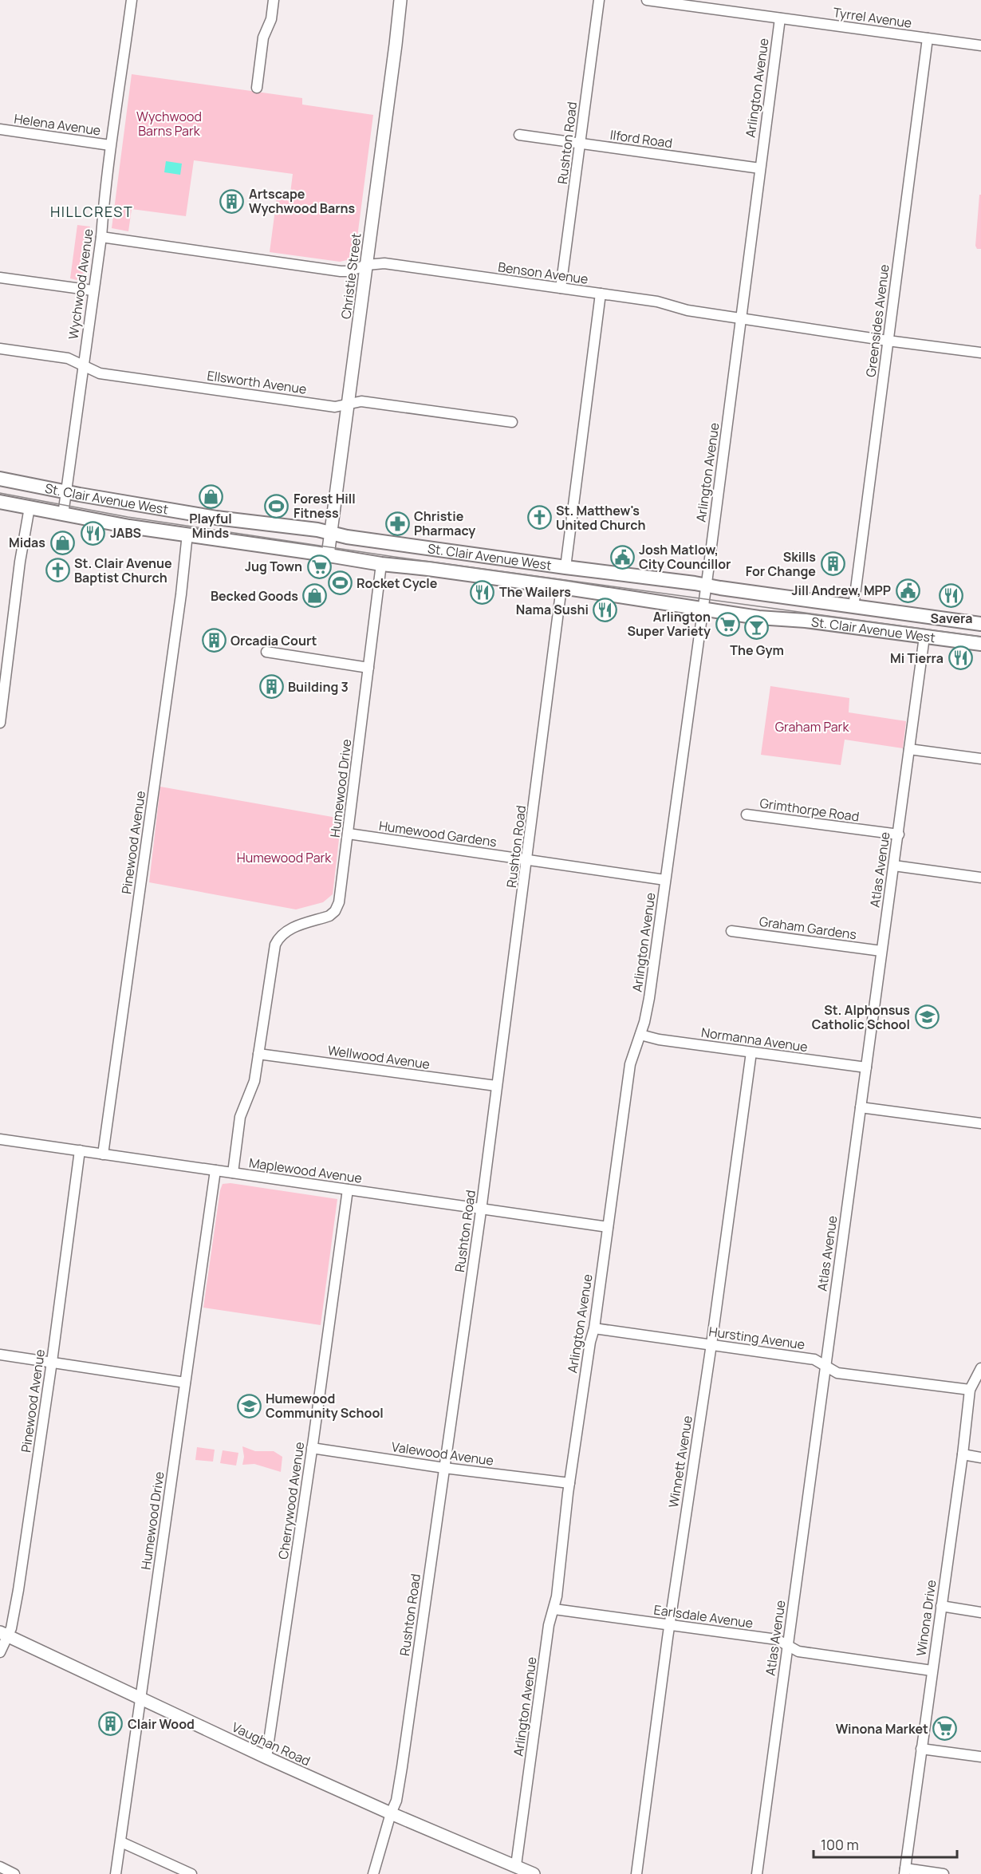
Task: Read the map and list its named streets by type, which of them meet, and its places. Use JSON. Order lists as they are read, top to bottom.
{
  "streets": {
    "main road": ["St. Clair Avenue West"],
    "street": [
      "Tyrrel Avenue",
      "Arlington Avenue",
      "Helena Avenue",
      "Ilford Road",
      "Rushton Road",
      "Benson Avenue",
      "Christie Street",
      "Wychwood Avenue",
      "Greensides Avenue",
      "Ellsworth Avenue",
      "Humewood Drive",
      "Grimthorpe Road",
      "Humewood Gardens",
      "Pinewood Avenue",
      "Atlas Avenue",
      "Graham Gardens",
      "Normanna Avenue",
      "Wellwood Avenue",
      "Maplewood Avenue",
      "Hursting Avenue",
      "Valewood Avenue",
      "Winnett Avenue",
      "Cherrywood Avenue",
      "Earlsdale Avenue",
      "Winona Drive",
      "Vaughan Road"
    ]
  },
  "crossings": [
    ["Tyrrel Avenue", "Arlington Avenue"],
    ["Tyrrel Avenue", "Greensides Avenue"],
    ["Arlington Avenue", "Ilford Road"],
    ["Arlington Avenue", "Benson Avenue"],
    ["Arlington Avenue", "St. Clair Avenue West"],
    ["Arlington Avenue", "Humewood Gardens"],
    ["Arlington Avenue", "Normanna Avenue"],
    ["Arlington Avenue", "Maplewood Avenue"],
    ["Arlington Avenue", "Hursting Avenue"],
    ["Arlington Avenue", "Valewood Avenue"],
    ["Arlington Avenue", "Earlsdale Avenue"],
    ["Arlington Avenue", "Vaughan Road"],
    ["Helena Avenue", "Wychwood Avenue"],
    ["Ilford Road", "Rushton Road"],
    ["Rushton Road", "Benson Avenue"],
    ["Rushton Road", "St. Clair Avenue West"],
    ["Rushton Road", "Humewood Gardens"],
    ["Rushton Road", "Wellwood Avenue"],
    ["Rushton Road", "Maplewood Avenue"],
    ["Rushton Road", "Valewood Avenue"],
    ["Rushton Road", "Vaughan Road"],
    ["Benson Avenue", "Christie Street"],
    ["Benson Avenue", "Wychwood Avenue"],
    ["Benson Avenue", "Greensides Avenue"],
    ["Christie Street", "Ellsworth Avenue"],
    ["Christie Street", "St. Clair Avenue West"],
    ["Wychwood Avenue", "Ellsworth Avenue"],
    ["Wychwood Avenue", "St. Clair Avenue West"],
    ["Greensides Avenue", "St. Clair Avenue West"],
    ["St. Clair Avenue West", "Humewood Drive"],
    ["St. Clair Avenue West", "Pinewood Avenue"],
    ["St. Clair Avenue West", "Atlas Avenue"],
    ["Humewood Drive", "Humewood Gardens"],
    ["Humewood Drive", "Wellwood Avenue"],
    ["Humewood Drive", "Maplewood Avenue"],
    ["Humewood Drive", "Vaughan Road"],
    ["Grimthorpe Road", "Atlas Avenue"],
    ["Pinewood Avenue", "Maplewood Avenue"],
    ["Pinewood Avenue", "Vaughan Road"],
    ["Atlas Avenue", "Graham Gardens"],
    ["Atlas Avenue", "Normanna Avenue"],
    ["Atlas Avenue", "Hursting Avenue"],
    ["Atlas Avenue", "Earlsdale Avenue"],
    ["Normanna Avenue", "Winnett Avenue"],
    ["Maplewood Avenue", "Cherrywood Avenue"],
    ["Hursting Avenue", "Winnett Avenue"],
    ["Hursting Avenue", "Winona Drive"],
    ["Valewood Avenue", "Cherrywood Avenue"],
    ["Winnett Avenue", "Earlsdale Avenue"],
    ["Cherrywood Avenue", "Vaughan Road"],
    ["Earlsdale Avenue", "Winona Drive"]
  ],
  "districts": ["HILLCREST"],
  "parks": ["Wychwood Barns Park", "Graham Park", "Humewood Park"],
  "places": {
    "building": [
      "Artscape Wychwood Barns",
      "Skills For Change",
      "Orcadia Court",
      "Building 3",
      "Clair Wood"
    ],
    "shop": ["Playful Minds", "Midas", "Becked Goods"],
    "sports": ["Forest Hill Fitness", "Rocket Cycle"],
    "church": ["St. Matthew's United Church", "St. Clair Avenue Baptist Church"],
    "pharmacy": ["Christie Pharmacy"],
    "restaurant": [
      "JABS",
      "The Wailers",
      "Savera",
      "Nama Sushi",
      "Mi Tierra"
    ],
    "public building": ["Josh Matlow, City Councillor", "Jill Andrew, MPP"],
    "supermarket": ["Jug Town", "Arlington Super Variety", "Winona Market"],
    "bar": ["The Gym"],
    "school or university": ["St. Alphonsus Catholic School", "Humewood Community School"]
  },
  "scale_bar": "100 m"
}
